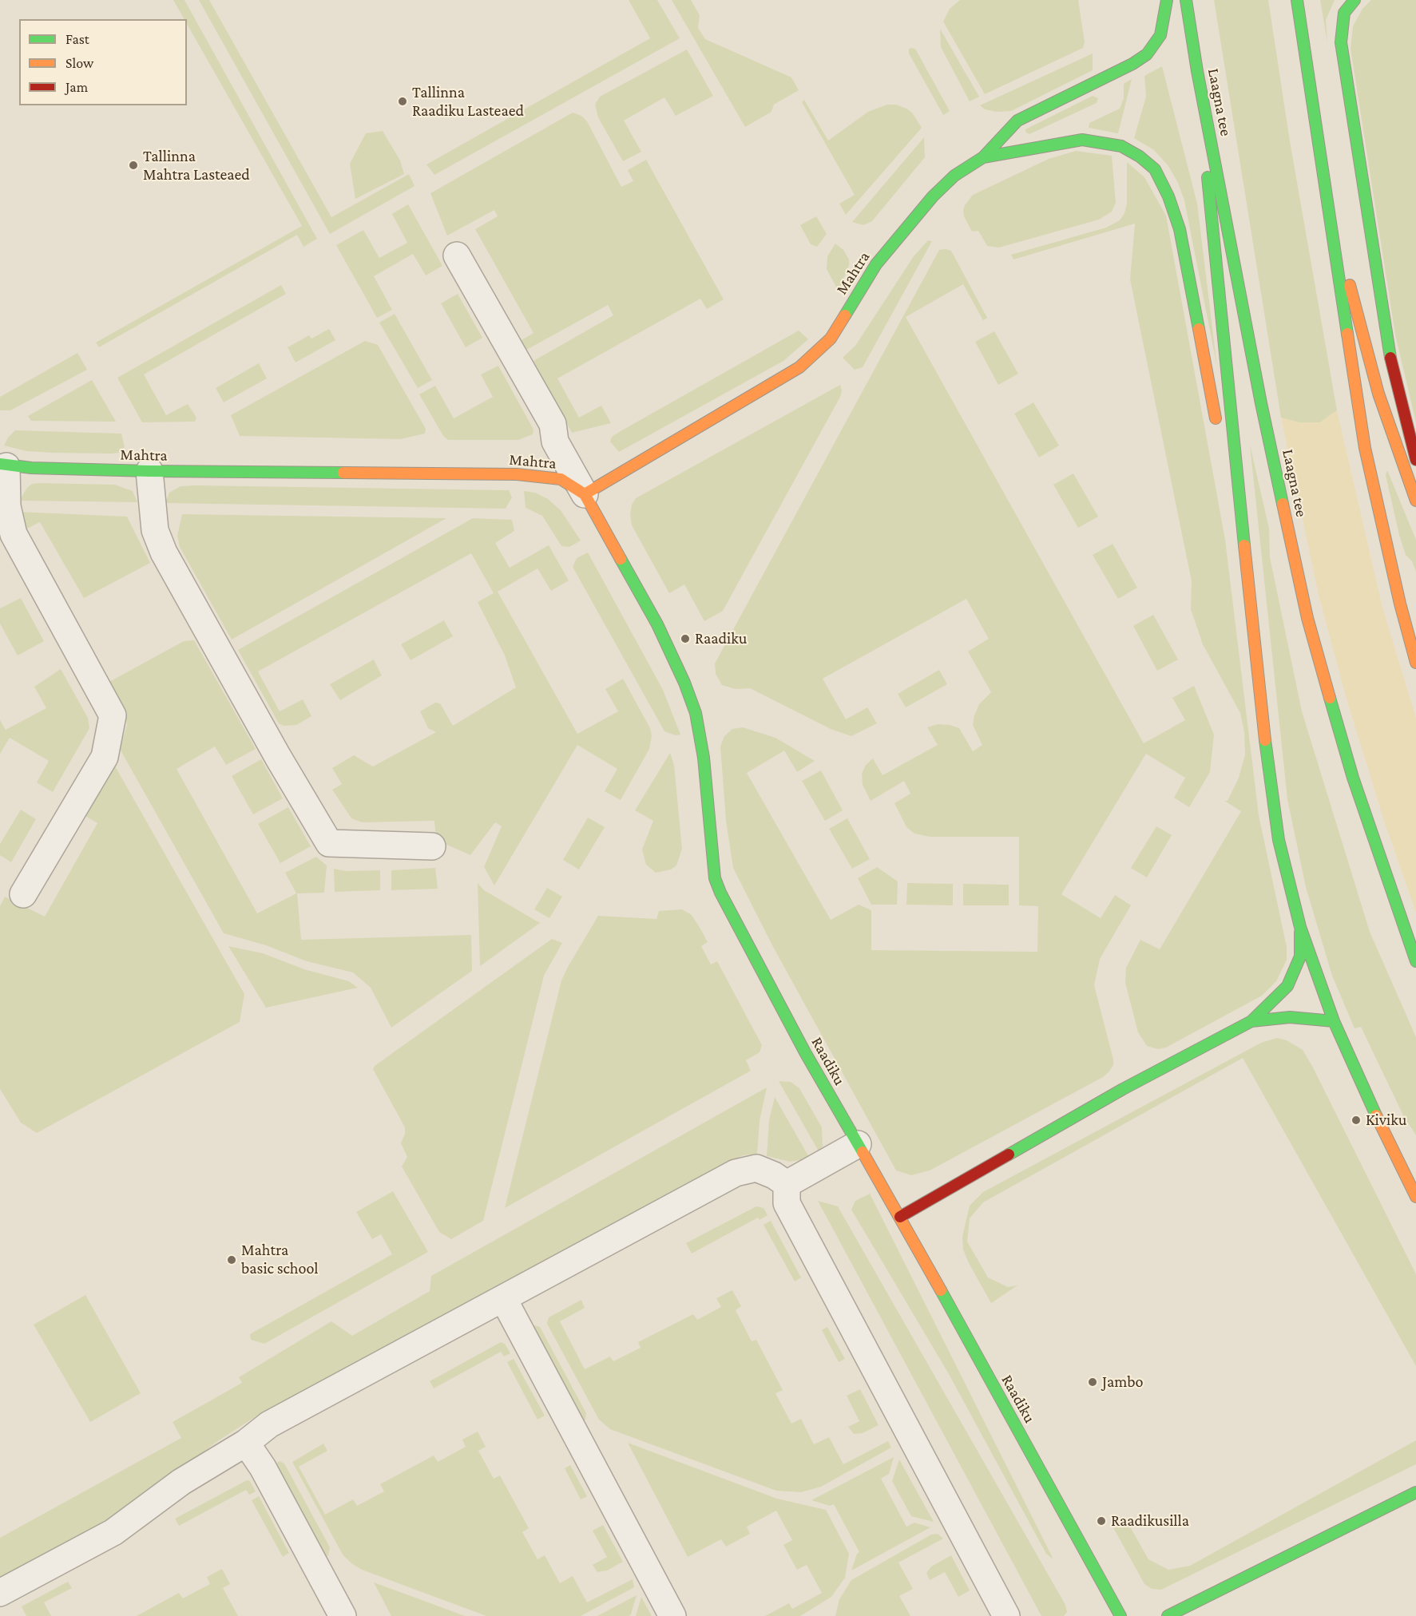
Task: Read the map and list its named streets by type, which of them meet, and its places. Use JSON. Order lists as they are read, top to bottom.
{
  "streets": {
    "street": ["Laagna tee", "Mahtra", "Raadiku"]
  },
  "crossings": [
    ["Mahtra", "Raadiku"]
  ],
  "places": [
    "Tallinna Raadiku Lasteaed",
    "Tallinna Mahtra Lasteaed",
    "Raadiku",
    "Kiviku",
    "Mahtra basic school",
    "Jambo",
    "Raadikusilla"
  ],
  "legend": ["Fast", "Slow", "Jam"]
}
